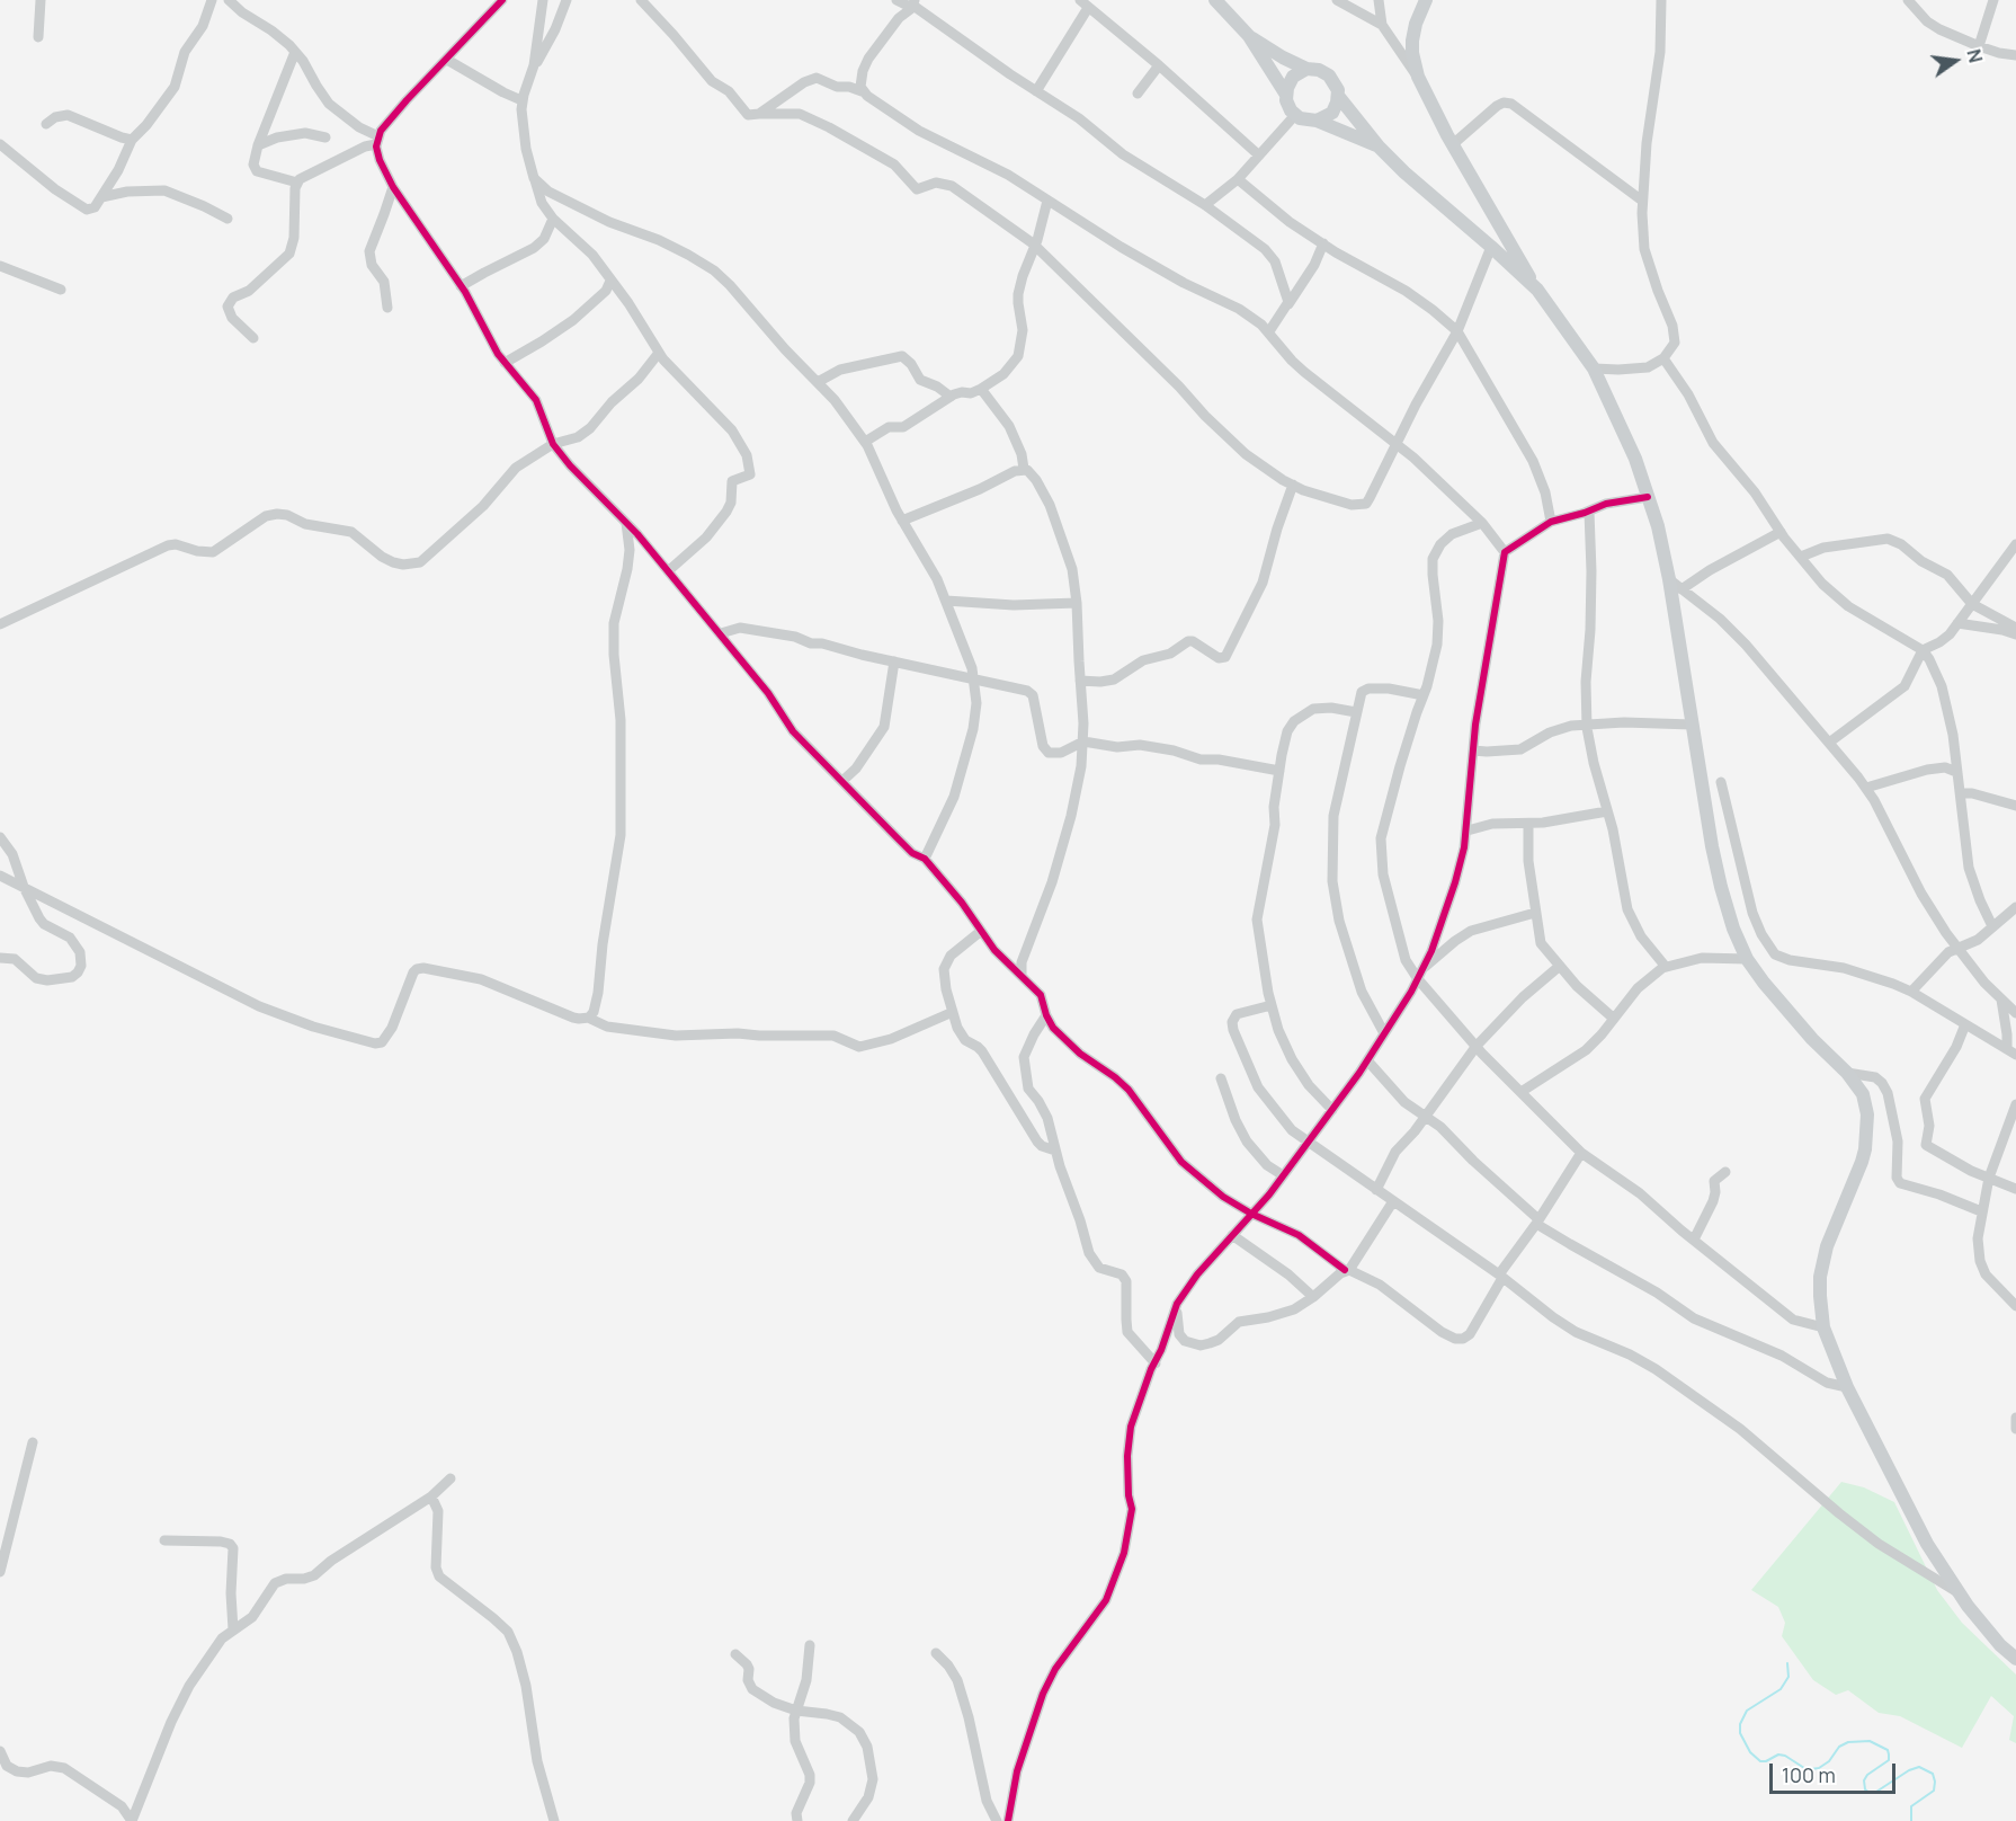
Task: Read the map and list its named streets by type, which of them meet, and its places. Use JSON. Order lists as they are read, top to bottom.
{
  "scale_bar": "100 m",
  "north": "right"
}
